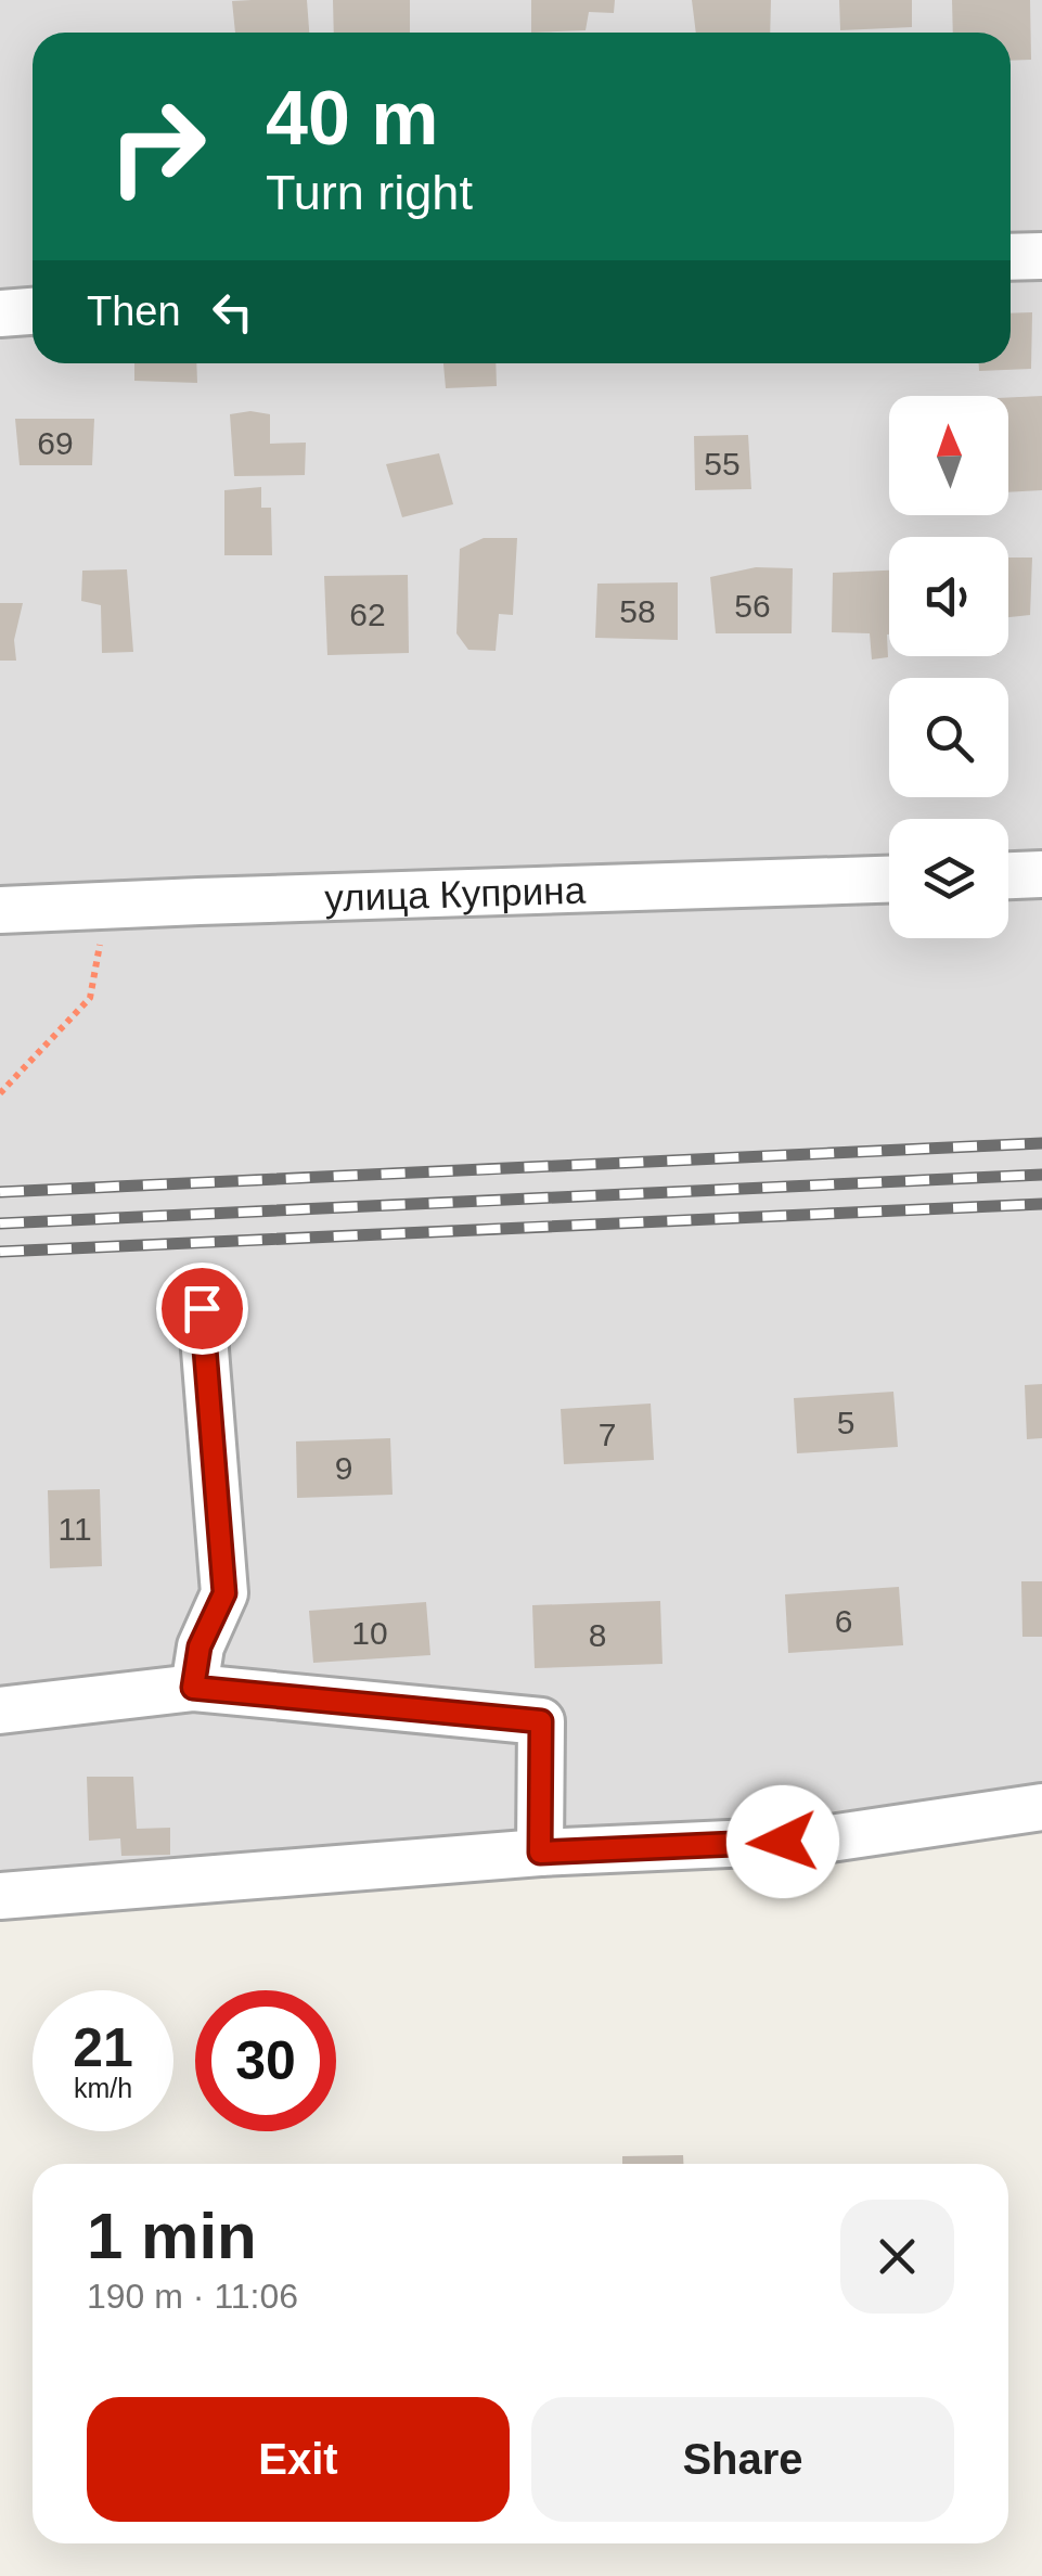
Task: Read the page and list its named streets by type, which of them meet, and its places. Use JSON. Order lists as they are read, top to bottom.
{
  "streets": {
    "street": ["улица Куприна"]
  },
  "house_numbers": [
    "69",
    "55",
    "56",
    "58",
    "62",
    "5",
    "7",
    "9",
    "11",
    "6",
    "10",
    "8"
  ],
  "north": "top",
  "page": {
    "turn": ["40 m", "Turn right"],
    "then": "Then",
    "speed": "21 km/h",
    "limit": "30",
    "heading": ["1 min", "190 m · 11:06"],
    "buttons": ["Exit", "Share"]
  }
}
